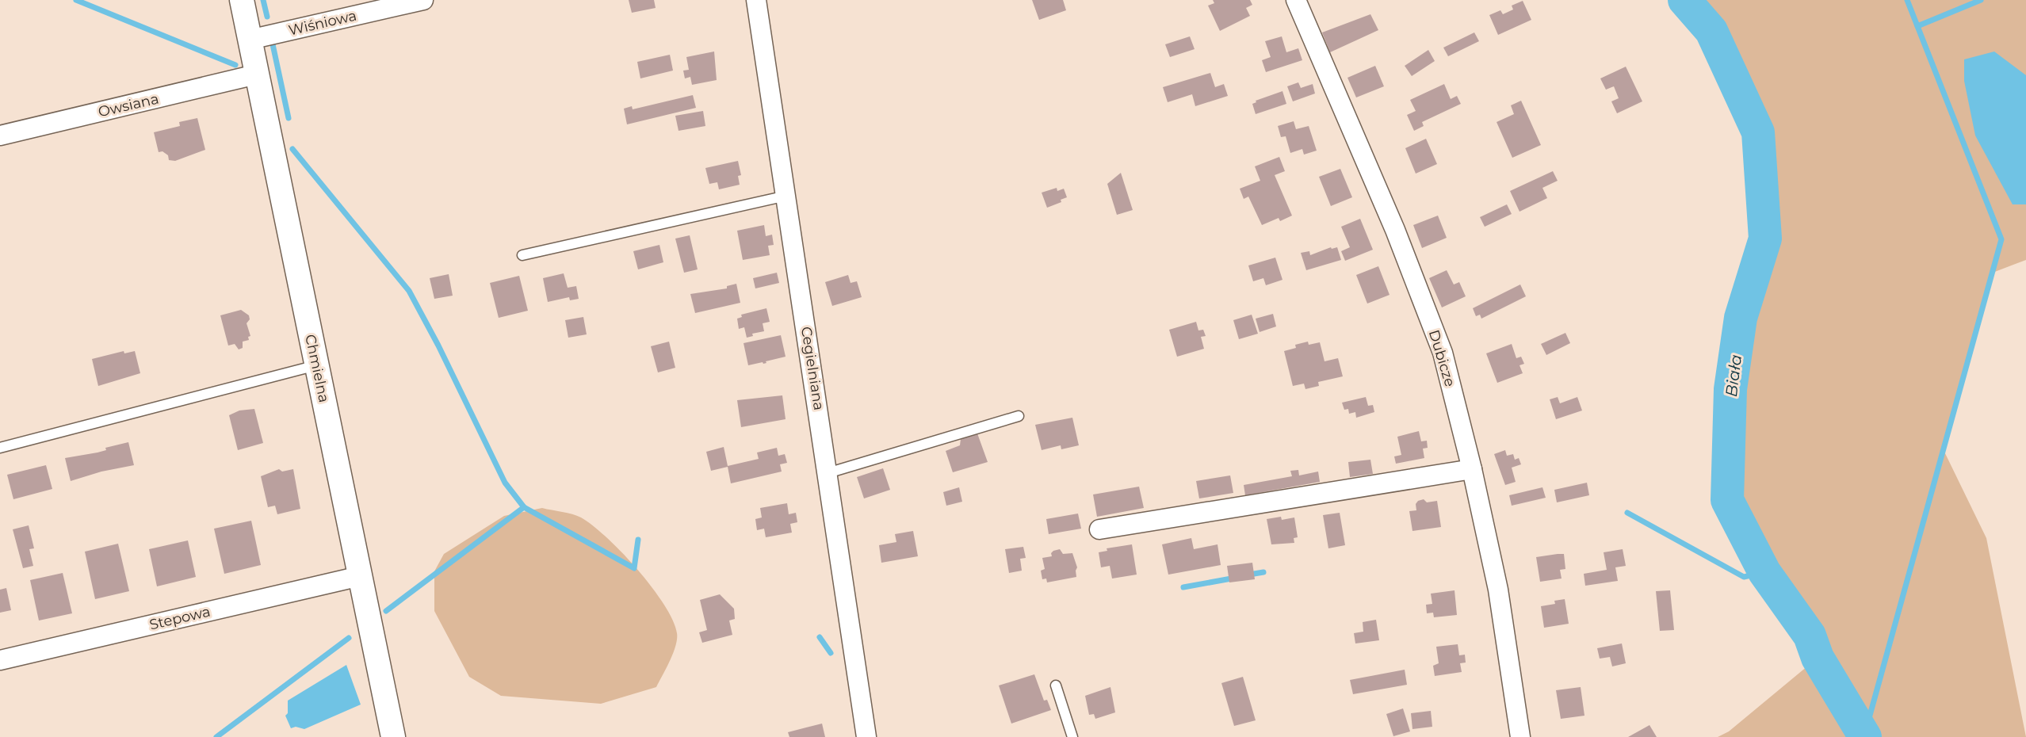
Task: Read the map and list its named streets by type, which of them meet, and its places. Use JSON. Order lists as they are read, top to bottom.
{
  "streets": {
    "street": [
      "Wiśniowa",
      "Owsiana",
      "Dubicze",
      "Chmielna",
      "Cegielniana",
      "Stepowa"
    ]
  },
  "crossings": [
    ["Wiśniowa", "Chmielna"],
    ["Owsiana", "Chmielna"],
    ["Chmielna", "Stepowa"]
  ],
  "water": ["Biała"]
}
